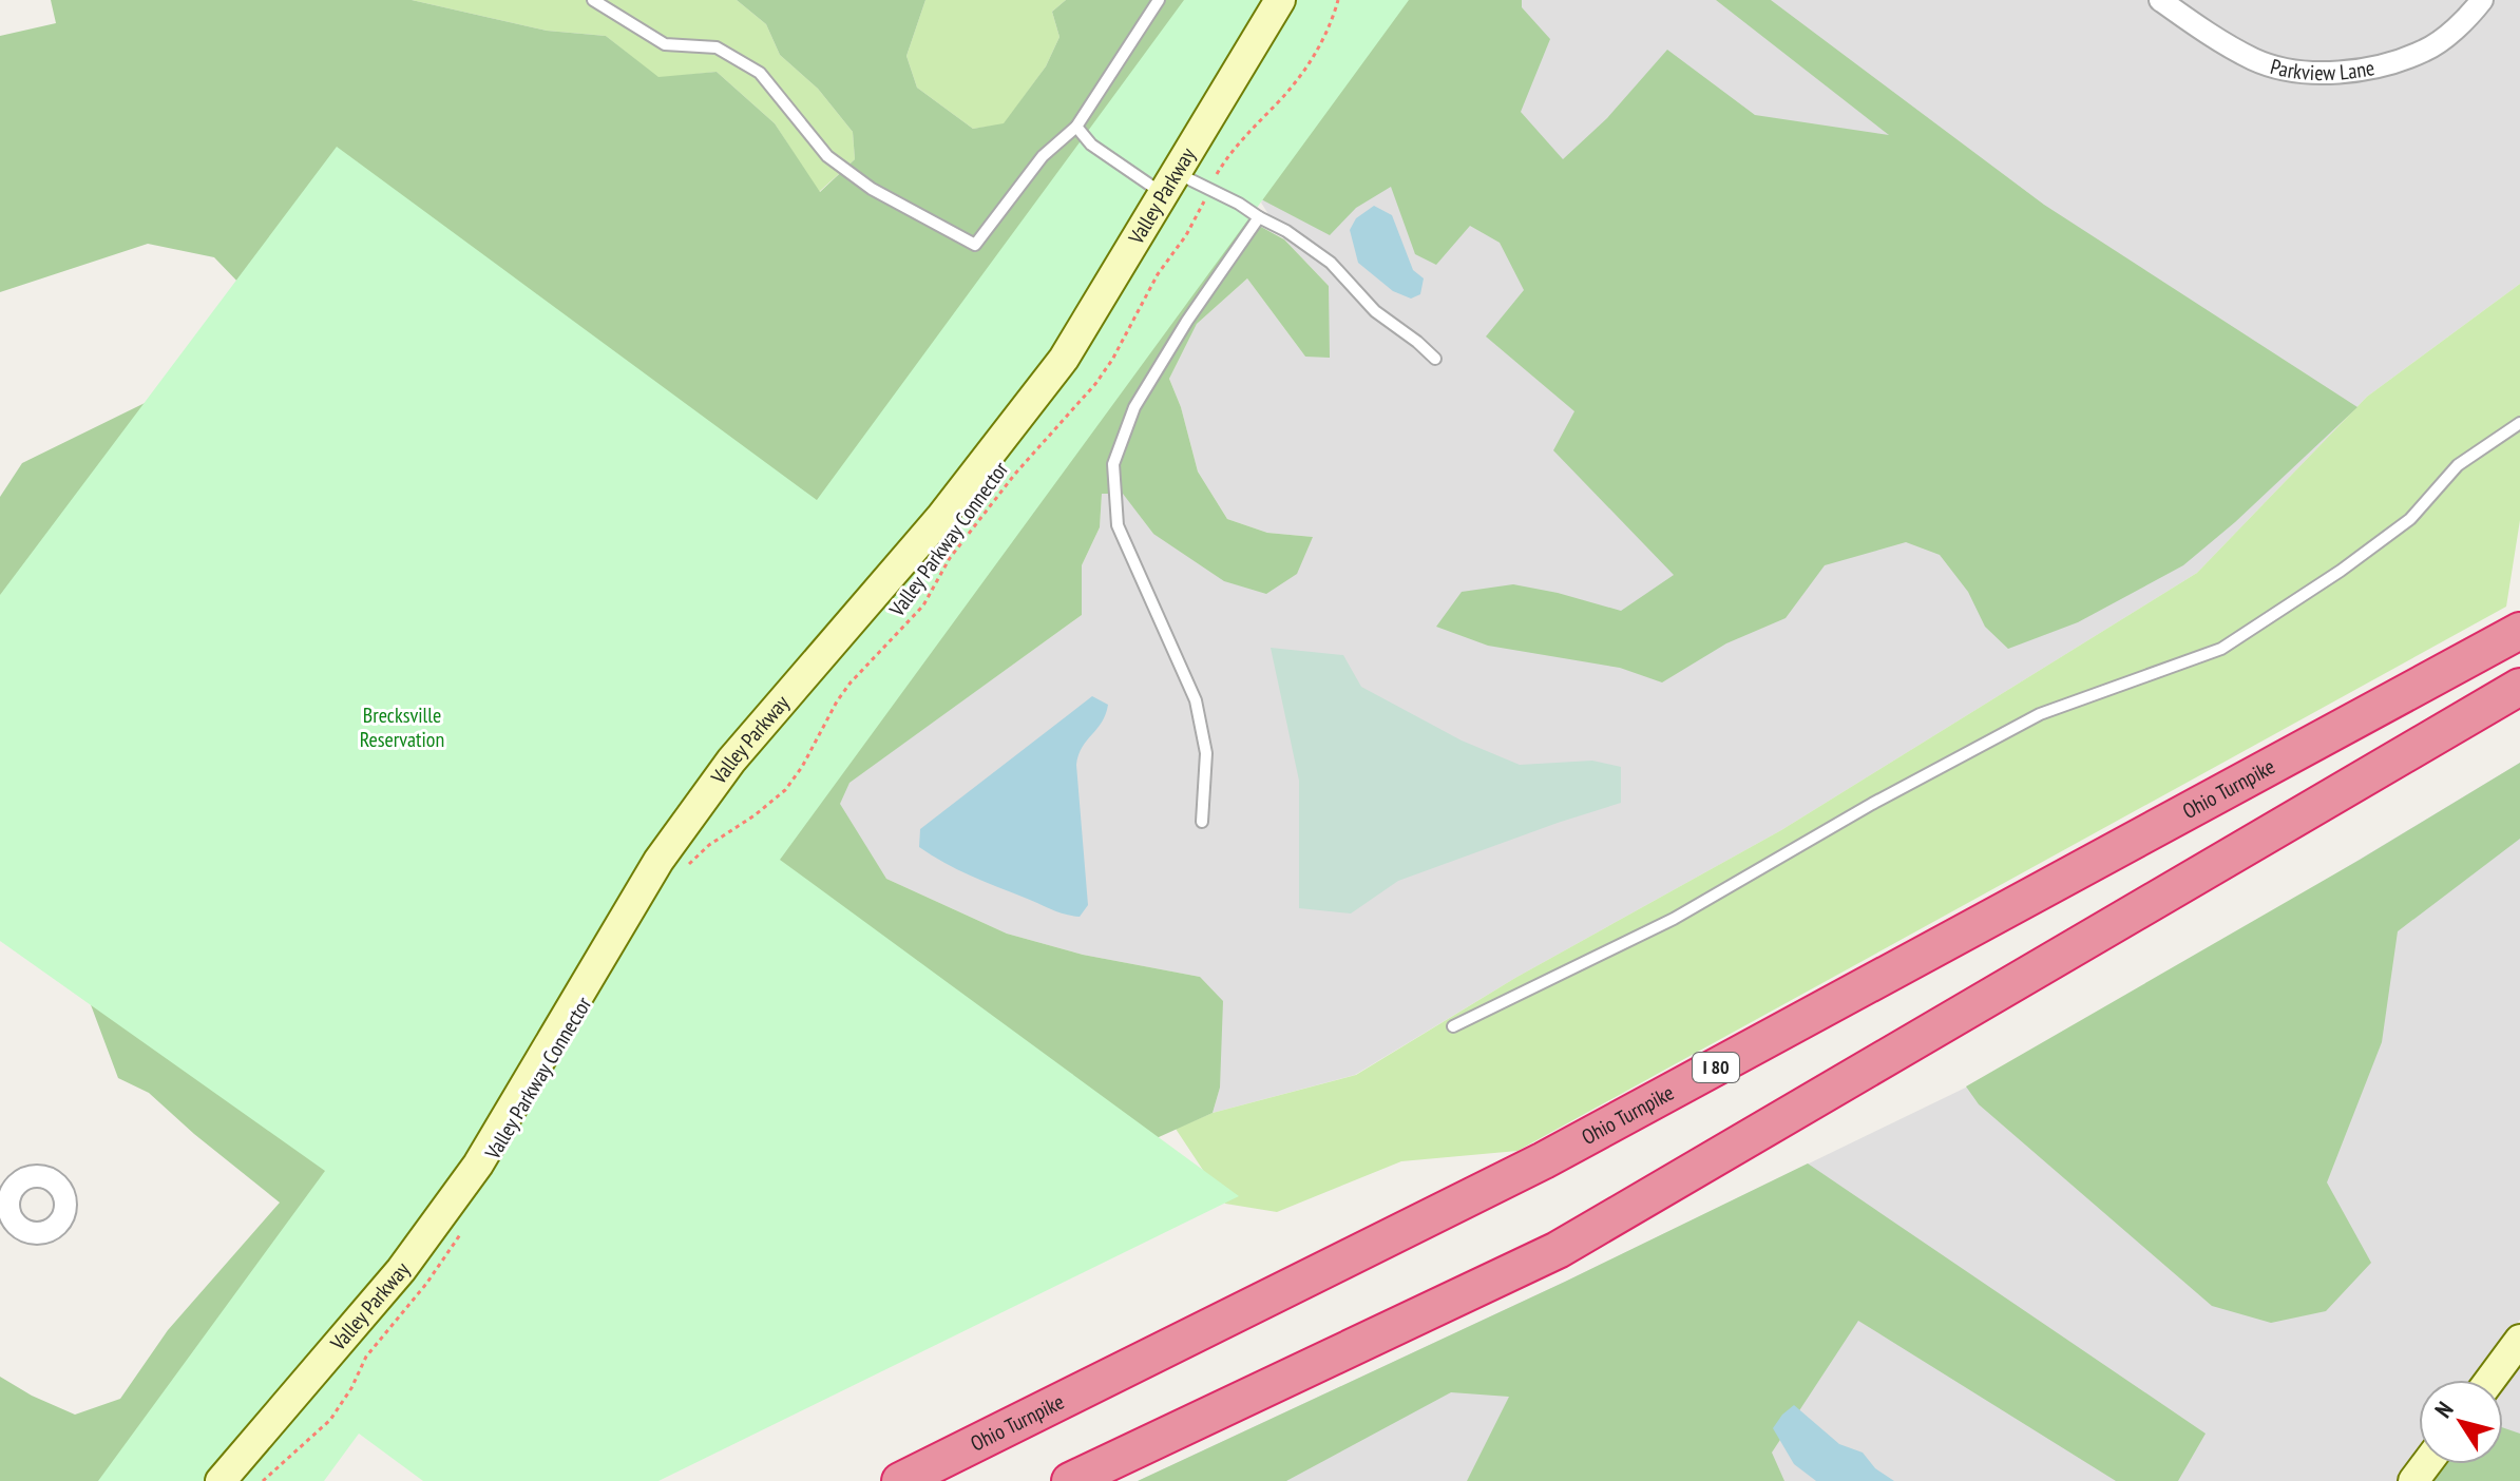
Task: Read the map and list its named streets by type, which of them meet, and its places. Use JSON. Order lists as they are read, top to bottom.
{
  "streets": {
    "highway": ["Ohio Turnpike", "I 80"],
    "street": ["Parkview Lane", "Valley Parkway"],
    "path": ["Valley Parkway Connector"]
  },
  "parks": ["Brecksville Reservation"],
  "north": "top left"
}
